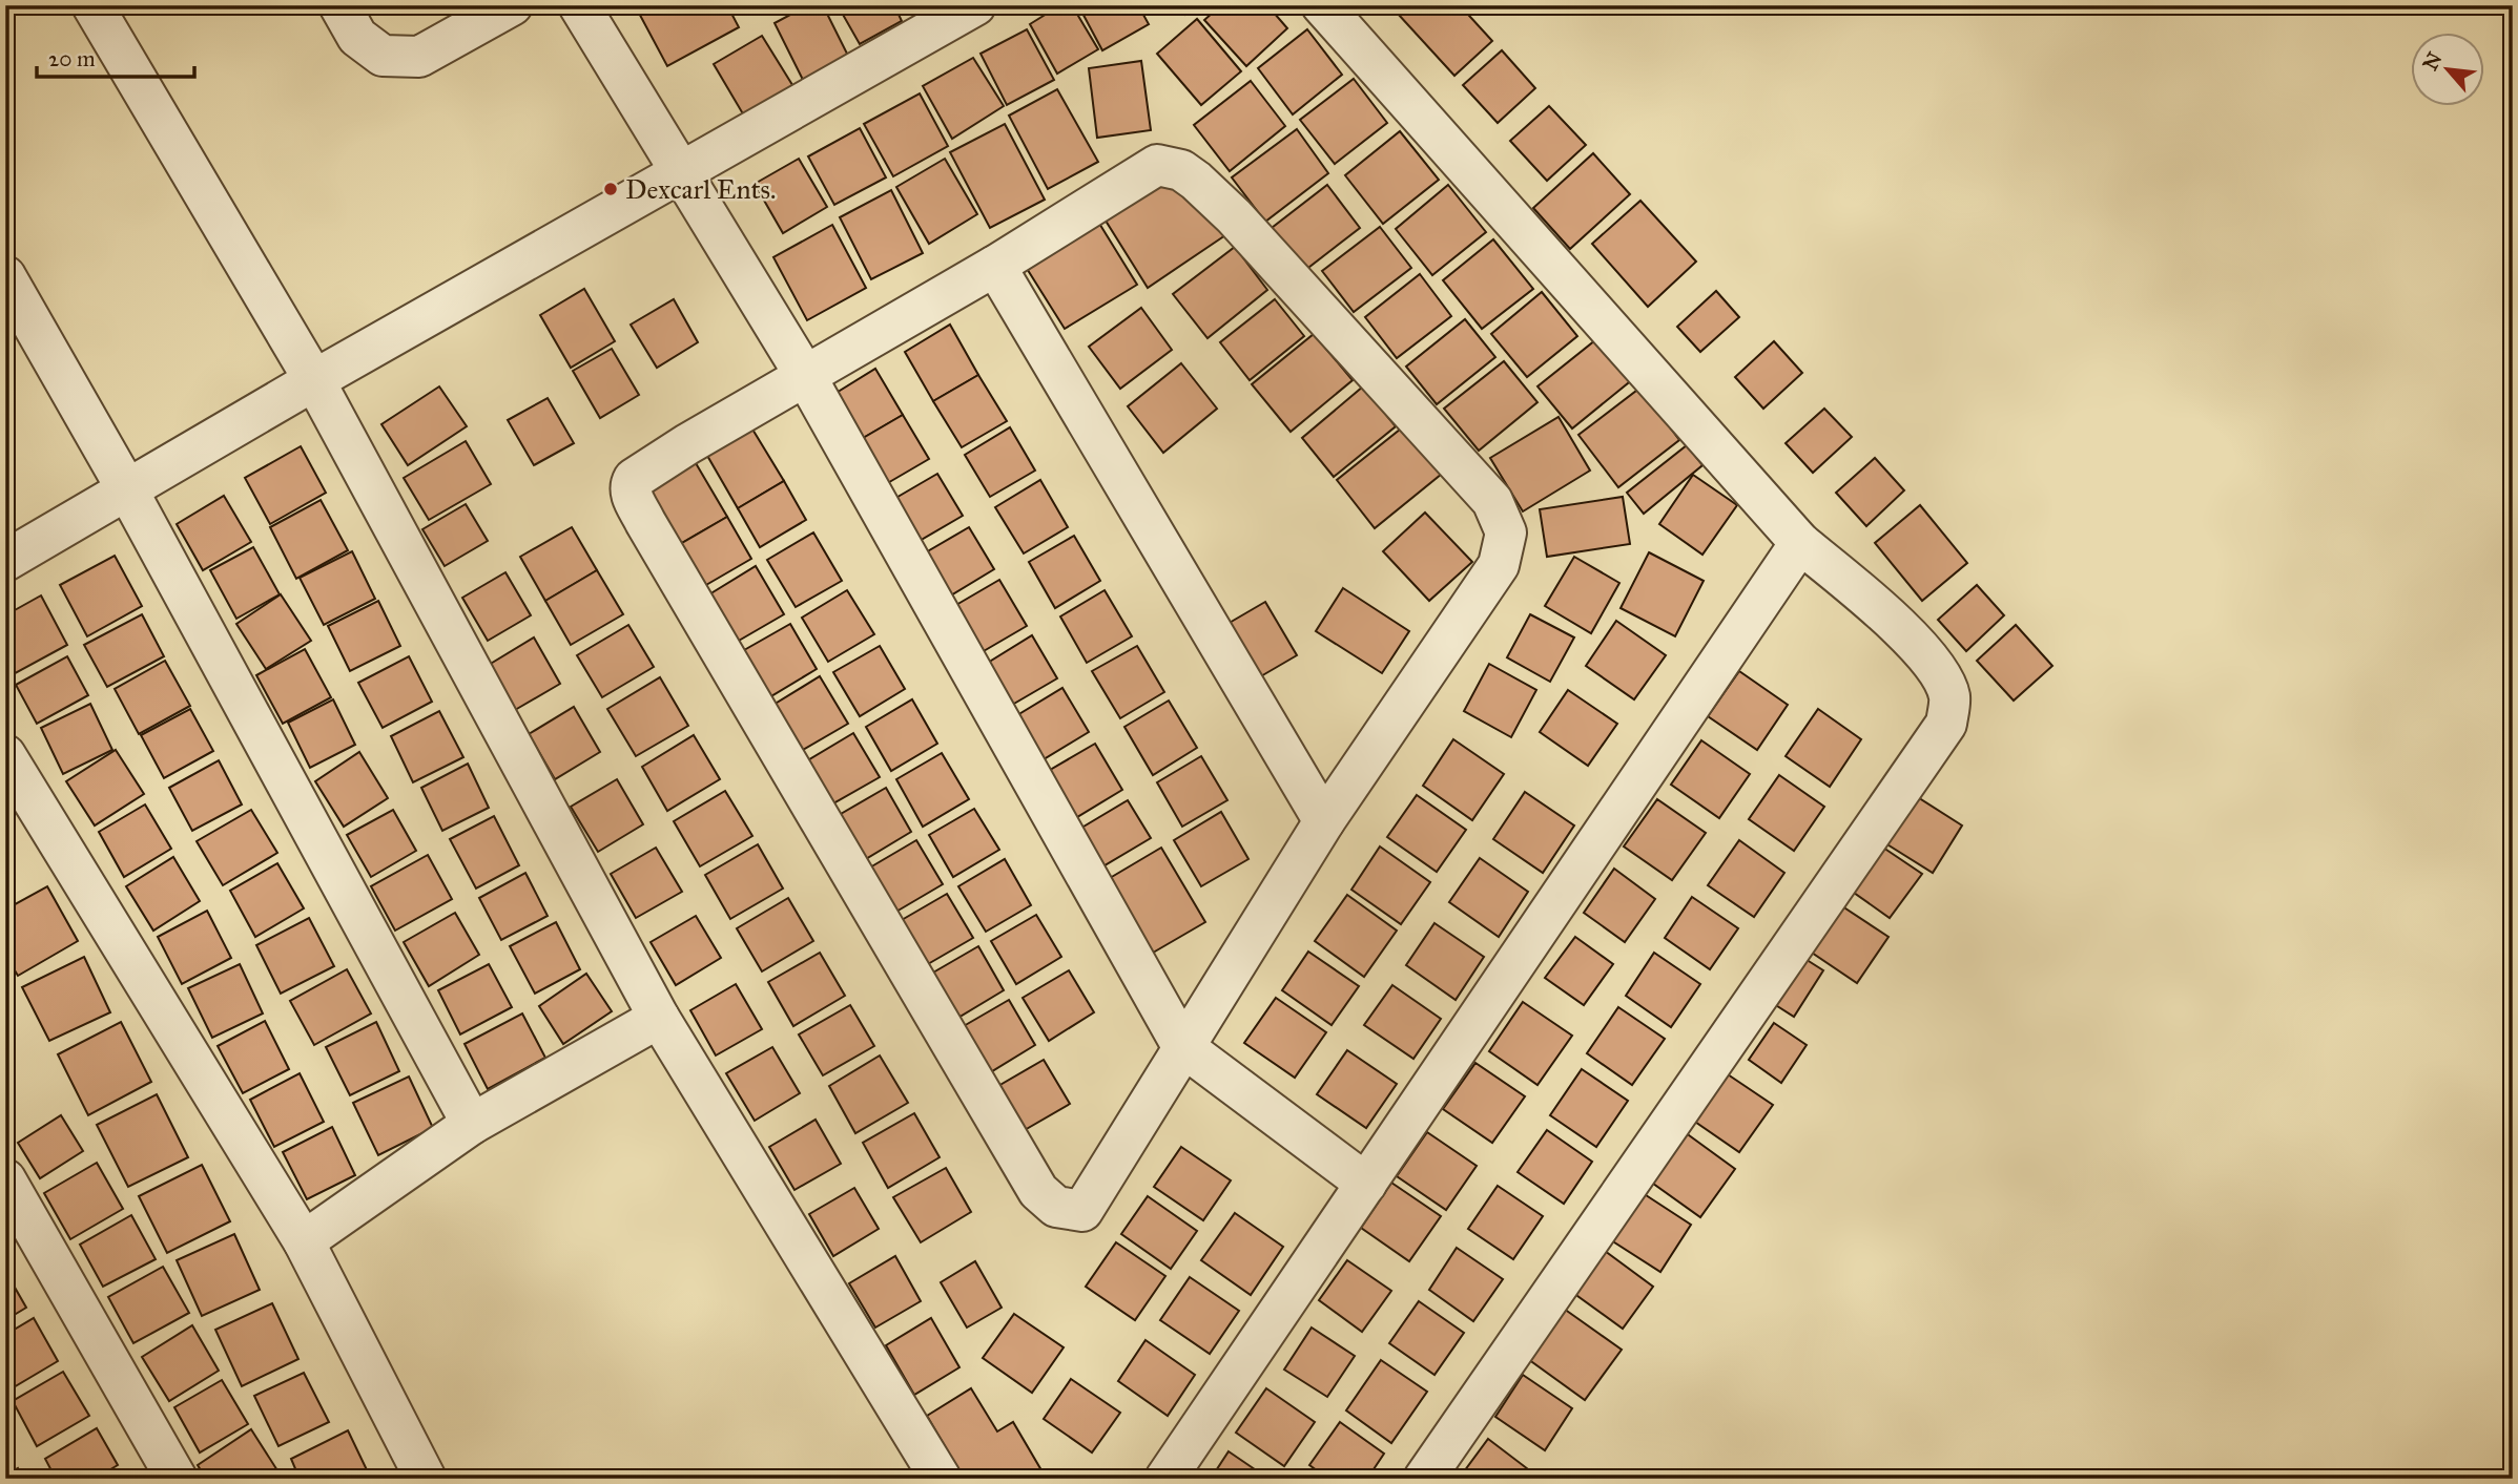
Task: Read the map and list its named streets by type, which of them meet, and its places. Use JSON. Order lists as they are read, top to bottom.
{
  "places": ["Dexcarl Ents."],
  "scale_bar": "20 m",
  "north": "top left"
}
